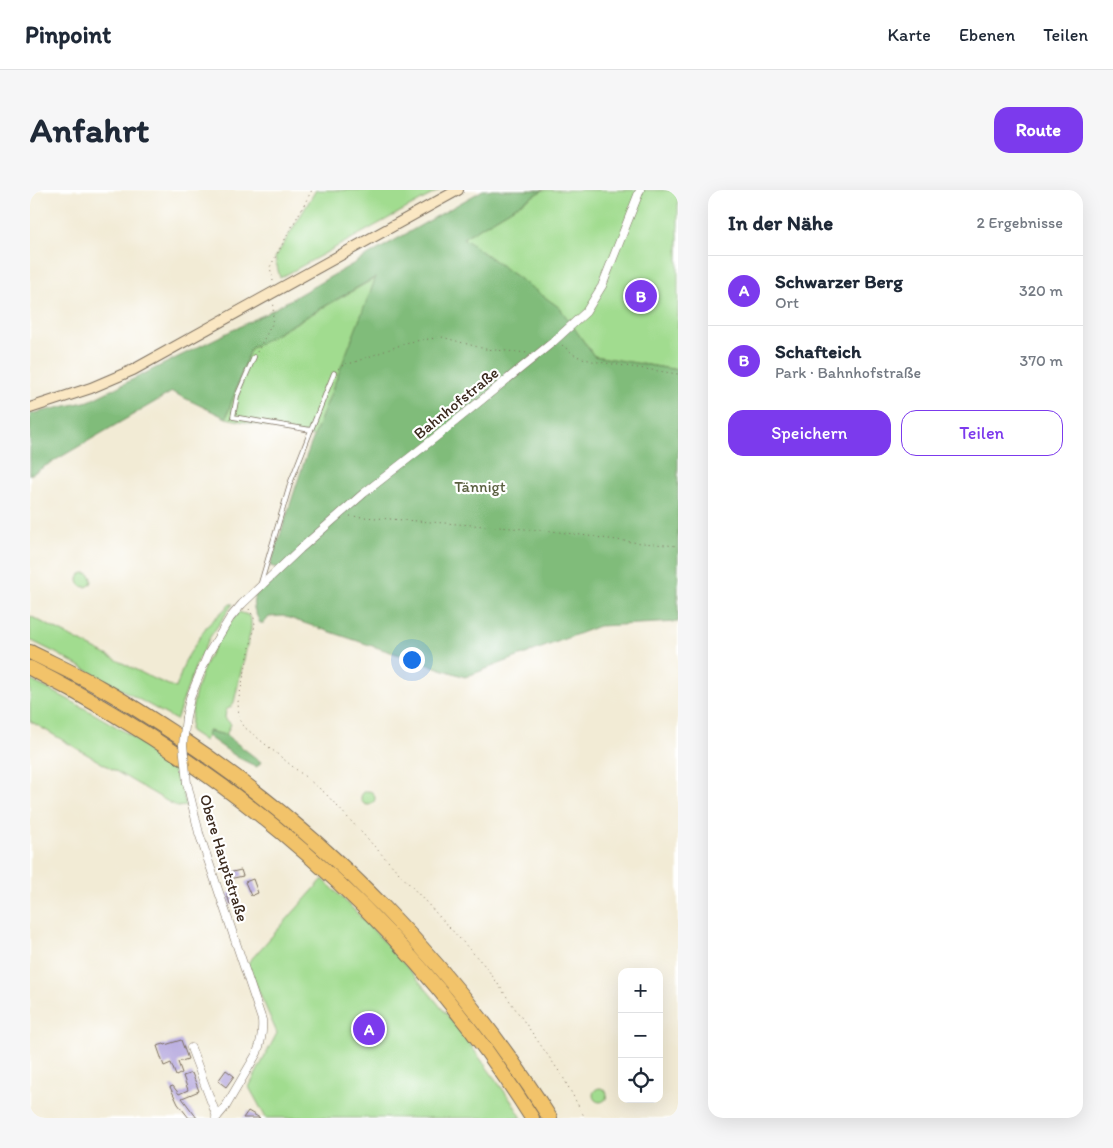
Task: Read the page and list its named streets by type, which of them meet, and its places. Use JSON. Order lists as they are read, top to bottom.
{
  "streets": {
    "street": ["Bahnhofstraße", "Obere Hauptstraße"]
  },
  "crossings": [
    ["Bahnhofstraße", "Obere Hauptstraße"]
  ],
  "parks": ["Tännigt"],
  "page": {
    "header": "Pinpoint",
    "nav": ["Karte", "Ebenen", "Teilen"],
    "buttons": [
      "Route",
      ["Speichern", "Teilen"]
    ],
    "title": "Anfahrt",
    "heading": ["In der Nähe", "2 Ergebnisse"],
    "list": [
      {
        "mark": "A",
        "name": "Schwarzer Berg",
        "note": "Ort",
        "value": "320 m"
      },
      {
        "mark": "B",
        "name": "Schafteich",
        "note": "Park · Bahnhofstraße",
        "value": "370 m"
      }
    ],
    "pins": ["B", "A"],
    "map_buttons": ["+", "−"]
  }
}
